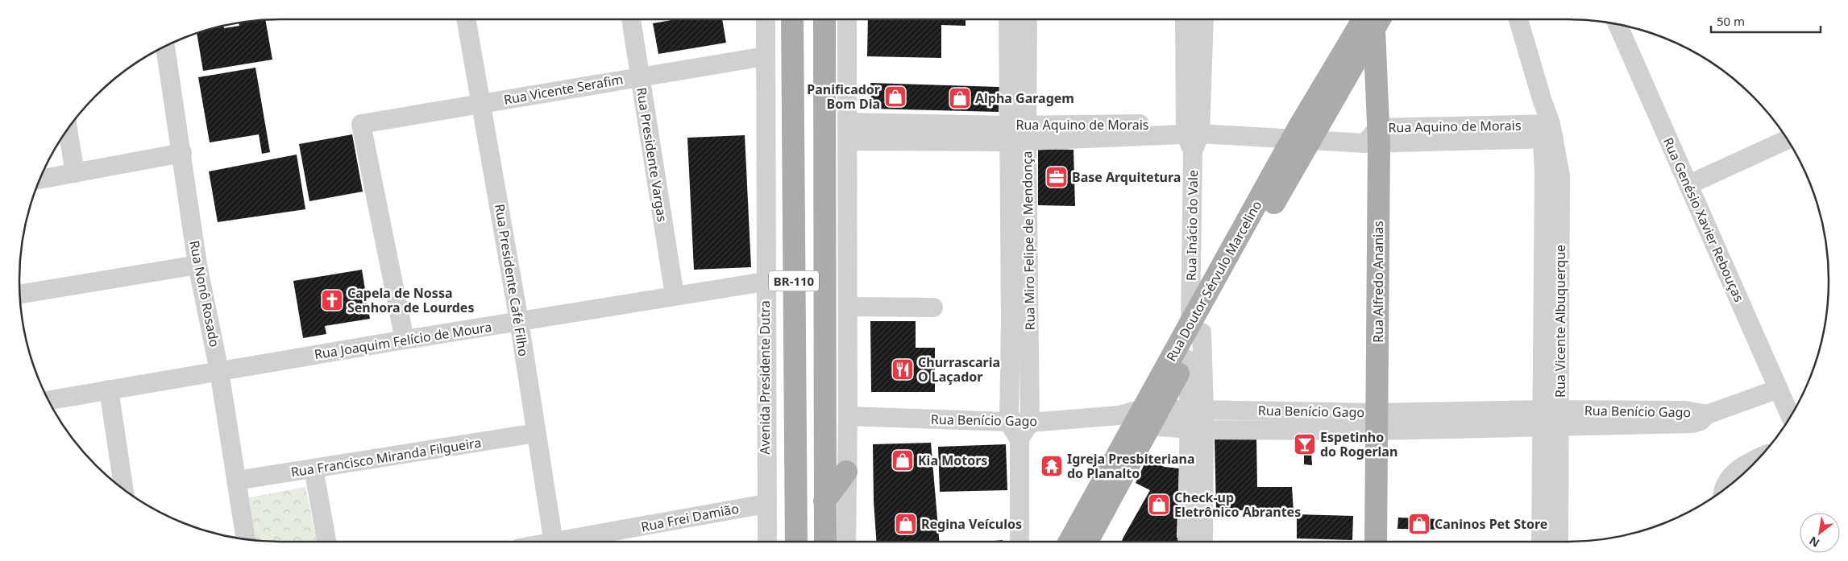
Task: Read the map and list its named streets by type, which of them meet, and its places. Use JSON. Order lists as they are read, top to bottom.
{
  "streets": {
    "main road": ["BR-110", "Rua Doutor Sérvulo Marcelino", "Rua Alfredo Ananias"],
    "street": [
      "Rua Vicente Serafim",
      "Rua Aquino de Morais",
      "Rua Presidente Vargas",
      "Rua Genésio Xavier Rebouças",
      "Rua Inácio do Vale",
      "Rua Miro Felipe de Mendonça",
      "Rua Presidente Café Filho",
      "Rua Nonô Rosado",
      "Rua Vicente Albuquerque",
      "Rua Joaquim Felício de Moura",
      "Avenida Presidente Dutra",
      "Rua Benício Gago",
      "Rua Francisco Miranda Filgueira",
      "Rua Frei Damião"
    ]
  },
  "crossings": [
    ["Rua Vicente Serafim", "Rua Presidente Vargas"],
    ["Rua Vicente Serafim", "Rua Presidente Café Filho"],
    ["Rua Vicente Serafim", "Rua Joaquim Felício de Moura"],
    ["Rua Vicente Serafim", "Avenida Presidente Dutra"],
    ["Rua Aquino de Morais", "Rua Inácio do Vale"],
    ["Rua Aquino de Morais", "Rua Miro Felipe de Mendonça"],
    ["Rua Aquino de Morais", "Rua Doutor Sérvulo Marcelino"],
    ["Rua Aquino de Morais", "Rua Alfredo Ananias"],
    ["Rua Aquino de Morais", "Rua Vicente Albuquerque"],
    ["Rua Presidente Vargas", "Rua Joaquim Felício de Moura"],
    ["Rua Genésio Xavier Rebouças", "Rua Benício Gago"],
    ["Rua Inácio do Vale", "Rua Doutor Sérvulo Marcelino"],
    ["Rua Inácio do Vale", "Rua Benício Gago"],
    ["Rua Miro Felipe de Mendonça", "Rua Benício Gago"],
    ["Rua Presidente Café Filho", "Rua Joaquim Felício de Moura"],
    ["Rua Presidente Café Filho", "Rua Francisco Miranda Filgueira"],
    ["Rua Doutor Sérvulo Marcelino", "Rua Alfredo Ananias"],
    ["Rua Doutor Sérvulo Marcelino", "Rua Benício Gago"],
    ["Rua Alfredo Ananias", "Rua Benício Gago"],
    ["Rua Nonô Rosado", "Rua Joaquim Felício de Moura"],
    ["Rua Nonô Rosado", "Rua Francisco Miranda Filgueira"],
    ["Rua Vicente Albuquerque", "Rua Benício Gago"],
    ["Rua Joaquim Felício de Moura", "Avenida Presidente Dutra"],
    ["Avenida Presidente Dutra", "Rua Frei Damião"]
  ],
  "places": {
    "shop": [
      "Panificador Bom Dia",
      "Alpha Garagem",
      "Kia Motors",
      "Check-up Eletrônico Abrantes",
      "Regina Veículos",
      "Caninos Pet Store"
    ],
    "office": ["Base Arquitetura"],
    "church": ["Capela de Nossa Senhora de Lourdes"],
    "restaurant": ["Churrascaria O Laçador"],
    "bar": ["Espetinho do Rogerlan"],
    "temple": ["Igreja Presbiteriana do Planalto"]
  },
  "scale_bar": "50 m",
  "north": "bottom left"
}
